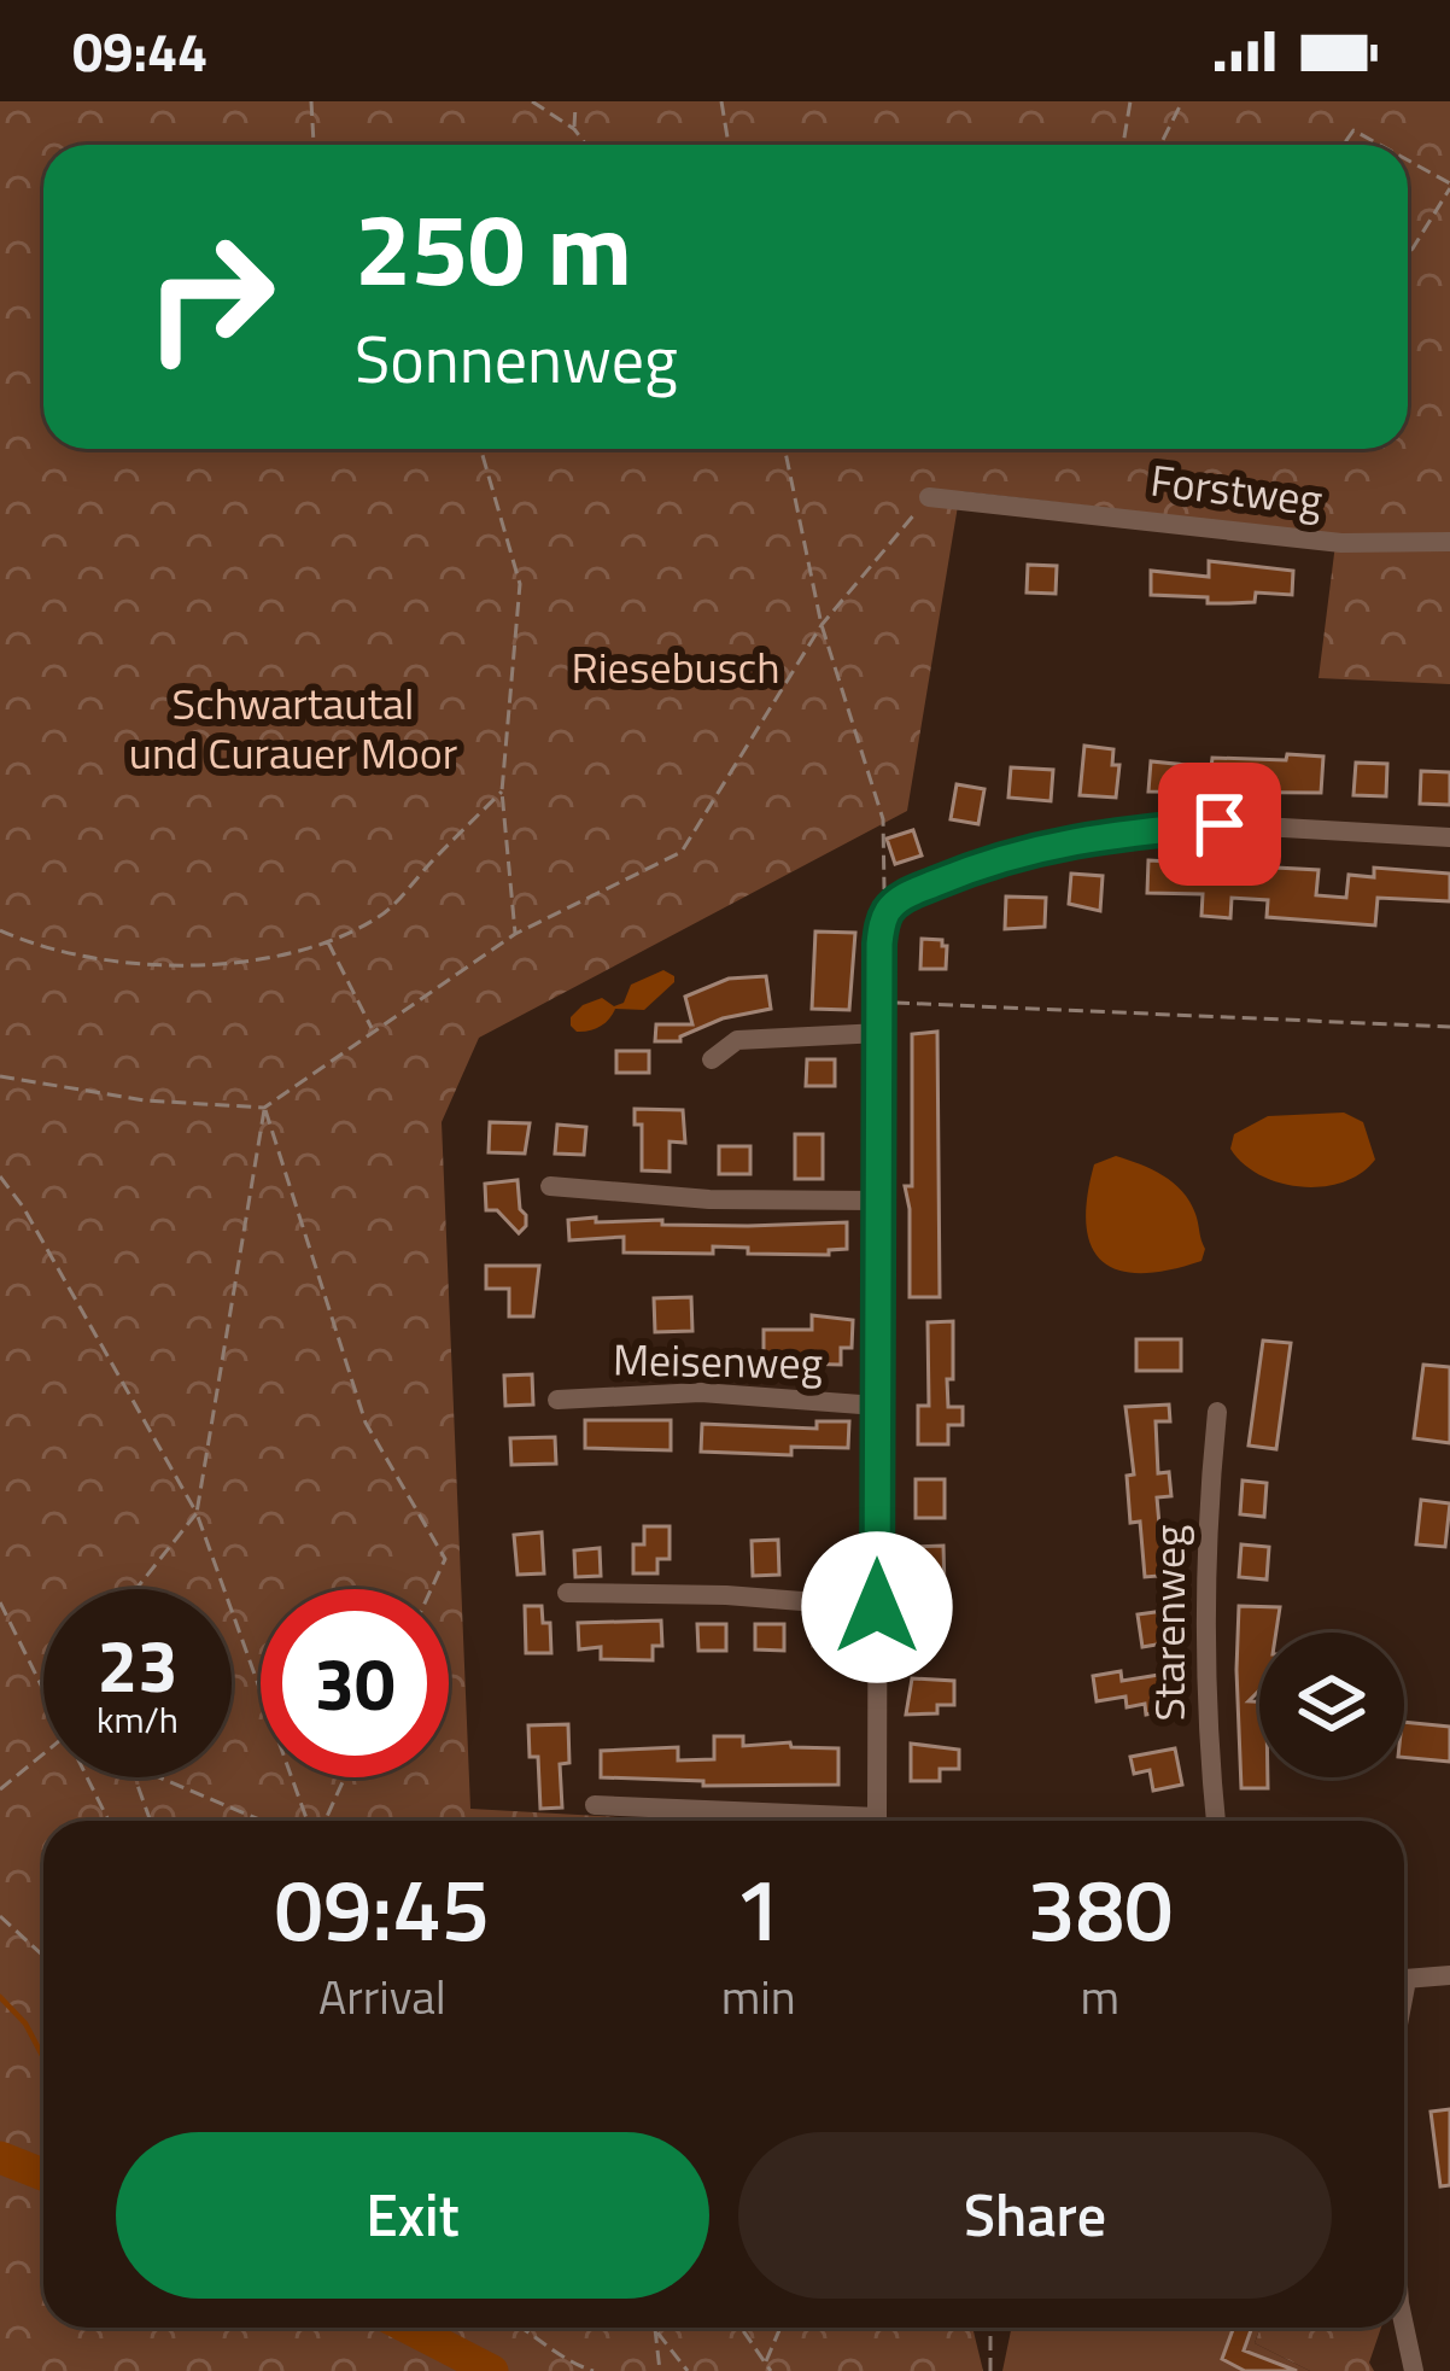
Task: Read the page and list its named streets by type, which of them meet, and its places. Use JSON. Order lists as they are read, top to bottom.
{
  "streets": {
    "street": ["Forstweg", "Meisenweg", "Starenweg"]
  },
  "parks": ["Riesebusch", "Schwartautal und Curauer Moor"],
  "page": {
    "status": "09:44",
    "turn": ["250 m", "Sonnenweg"],
    "speed": "23 km/h",
    "limit": "30",
    "eta": [
      "09:45",
      "Arrival",
      "1",
      "min",
      "380",
      "m"
    ],
    "buttons": ["Exit", "Share"]
  }
}
